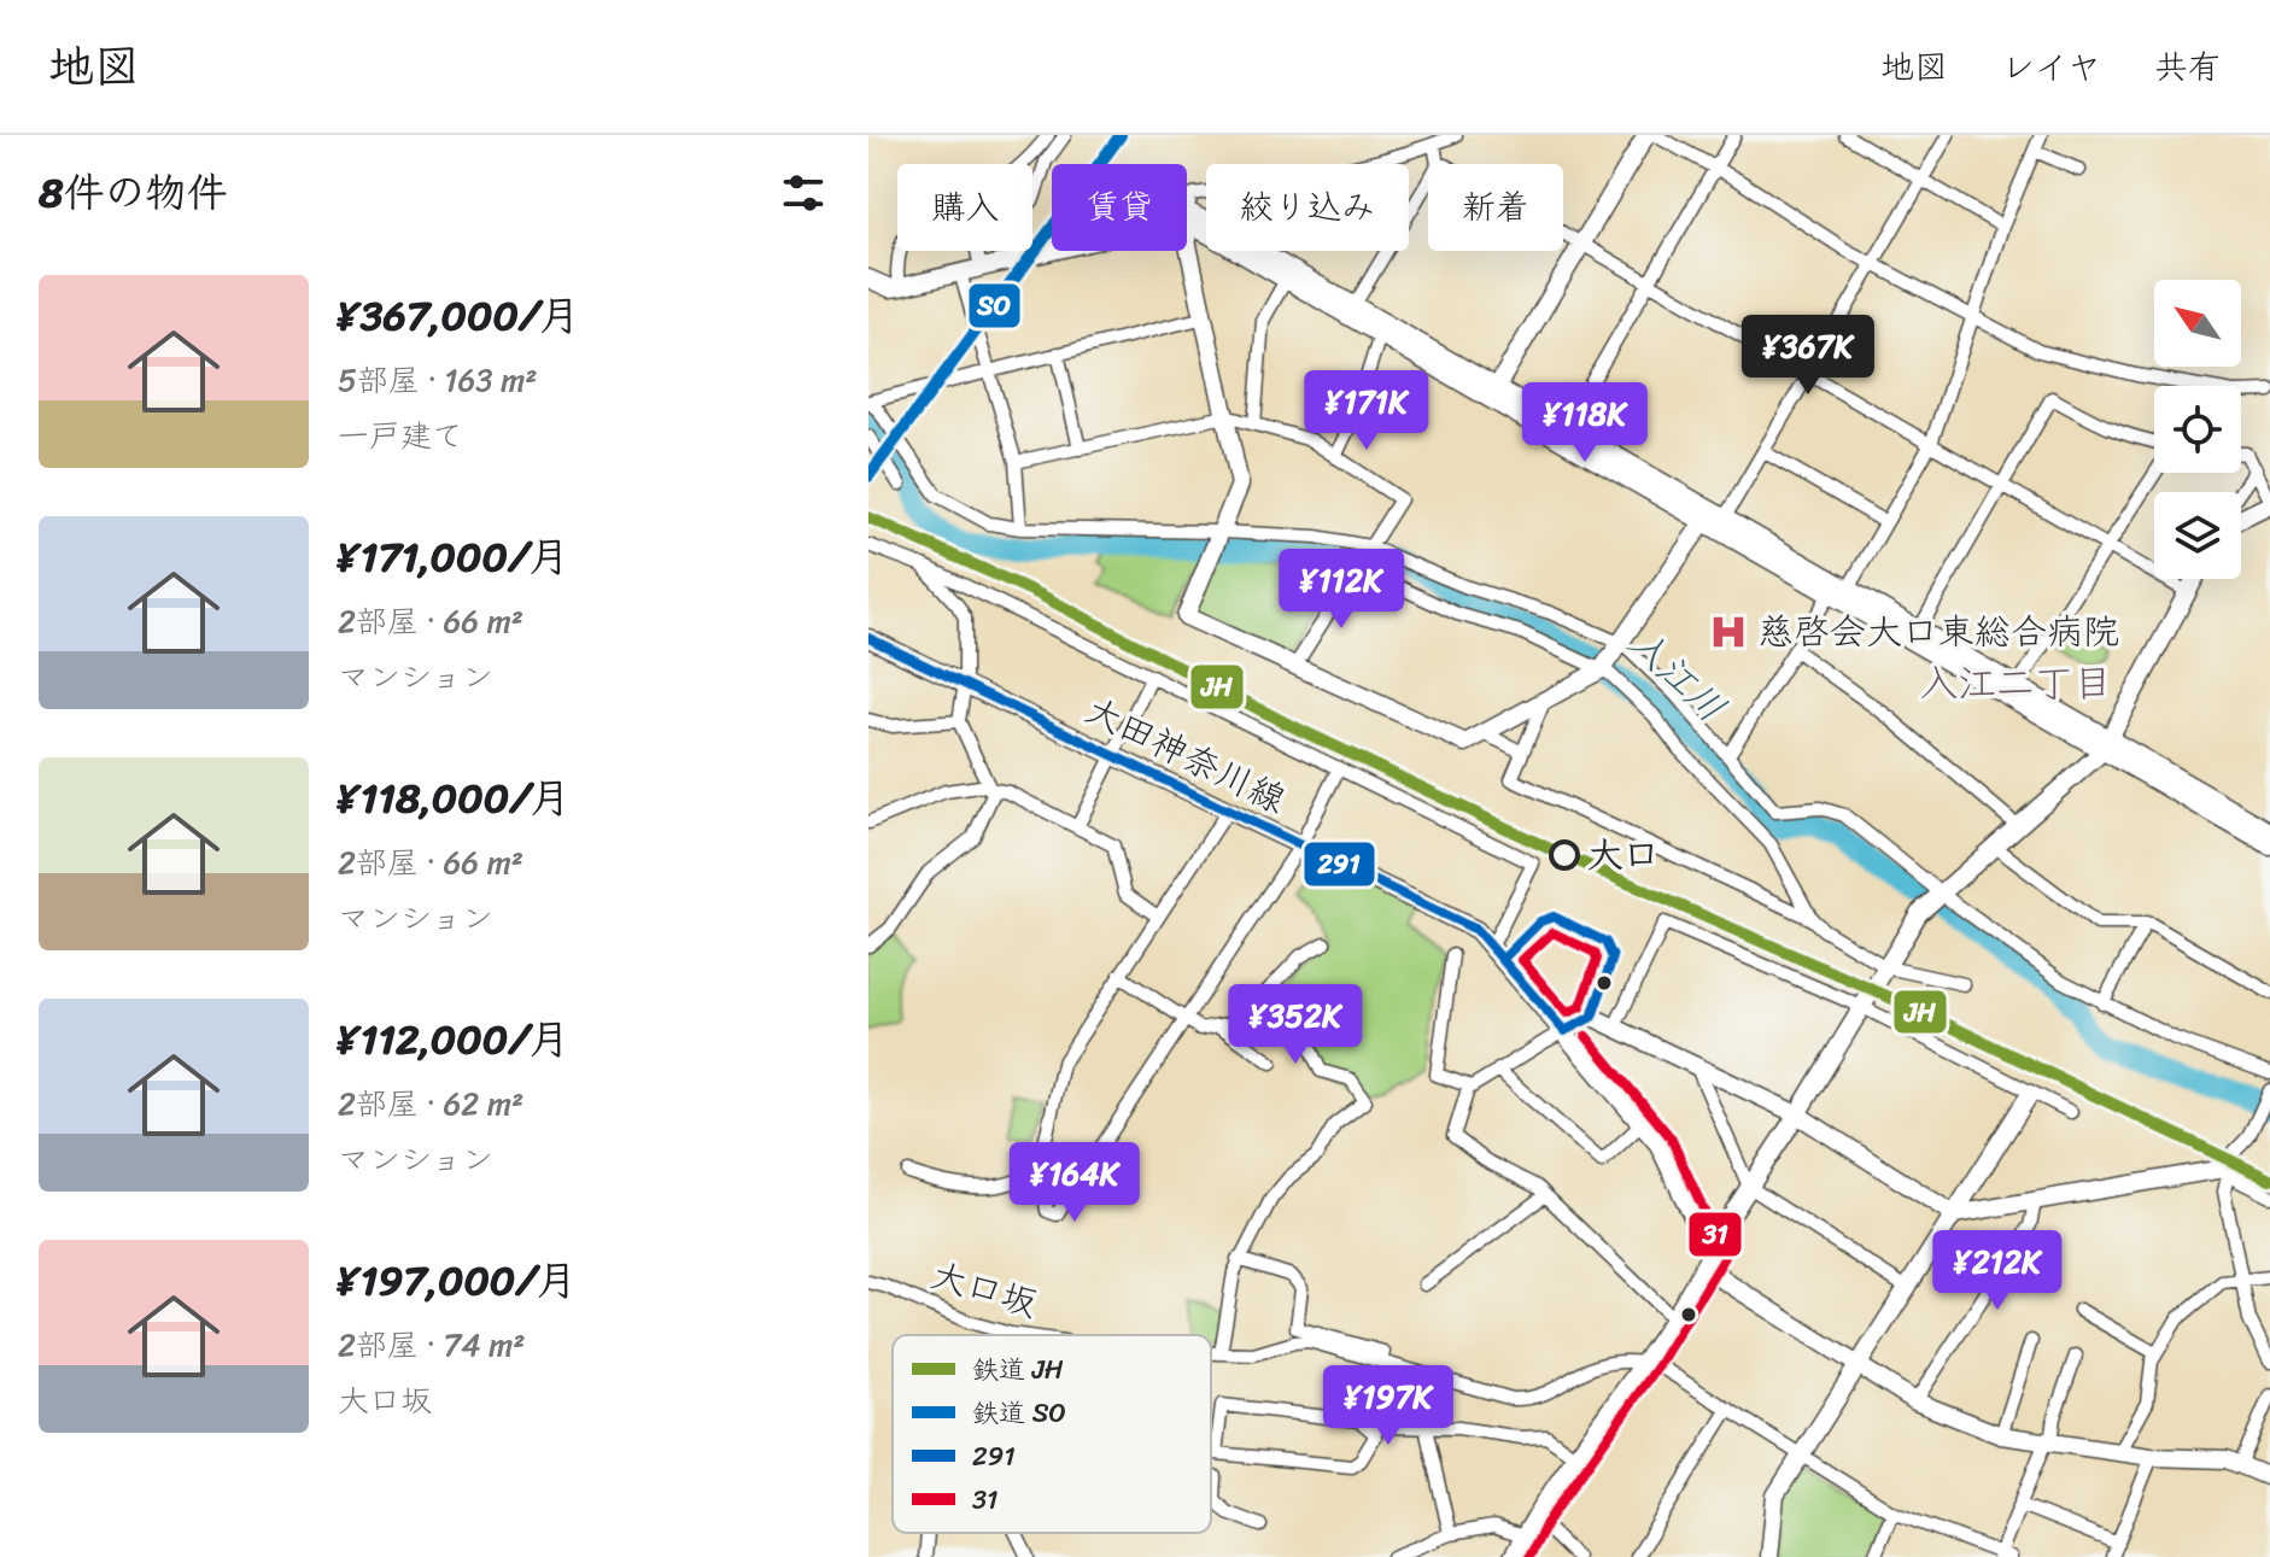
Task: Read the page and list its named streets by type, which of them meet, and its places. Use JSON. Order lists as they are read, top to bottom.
{
  "streets": {
    "street": ["大田神奈川線", "大口坂"]
  },
  "districts": ["入江二丁目"],
  "water": ["入江川"],
  "places": {
    "hospital": ["慈啓会大口東総合病院"],
    "other": ["大口"]
  },
  "lines": [
    "rail line SO",
    "rail line JH",
    "transit line 291",
    "transit line 31"
  ],
  "legend": [
    "鉄道 JH",
    "鉄道 SO",
    "291",
    "31"
  ],
  "north": "top left",
  "page": {
    "header": "地図",
    "nav": ["地図", "レイヤ", "共有"],
    "heading": "8件の物件",
    "chip": [
      "購入",
      "賃貸",
      "絞り込み",
      "新着"
    ],
    "list": [
      {
        "name": "¥367,000/月",
        "note": "5部屋 · 163 m² · 一戸建て"
      },
      {
        "name": "¥171,000/月",
        "note": "2部屋 · 66 m² · マンション"
      },
      {
        "name": "¥118,000/月",
        "note": "2部屋 · 66 m² · マンション"
      },
      {
        "name": "¥112,000/月",
        "note": "2部屋 · 62 m² · マンション"
      },
      {
        "name": "¥197,000/月",
        "note": "2部屋 · 74 m² · 大口坂"
      }
    ],
    "price": [
      "¥367K",
      "¥171K",
      "¥118K",
      "¥112K",
      "¥352K",
      "¥164K",
      "¥212K",
      "¥197K"
    ]
  }
}
